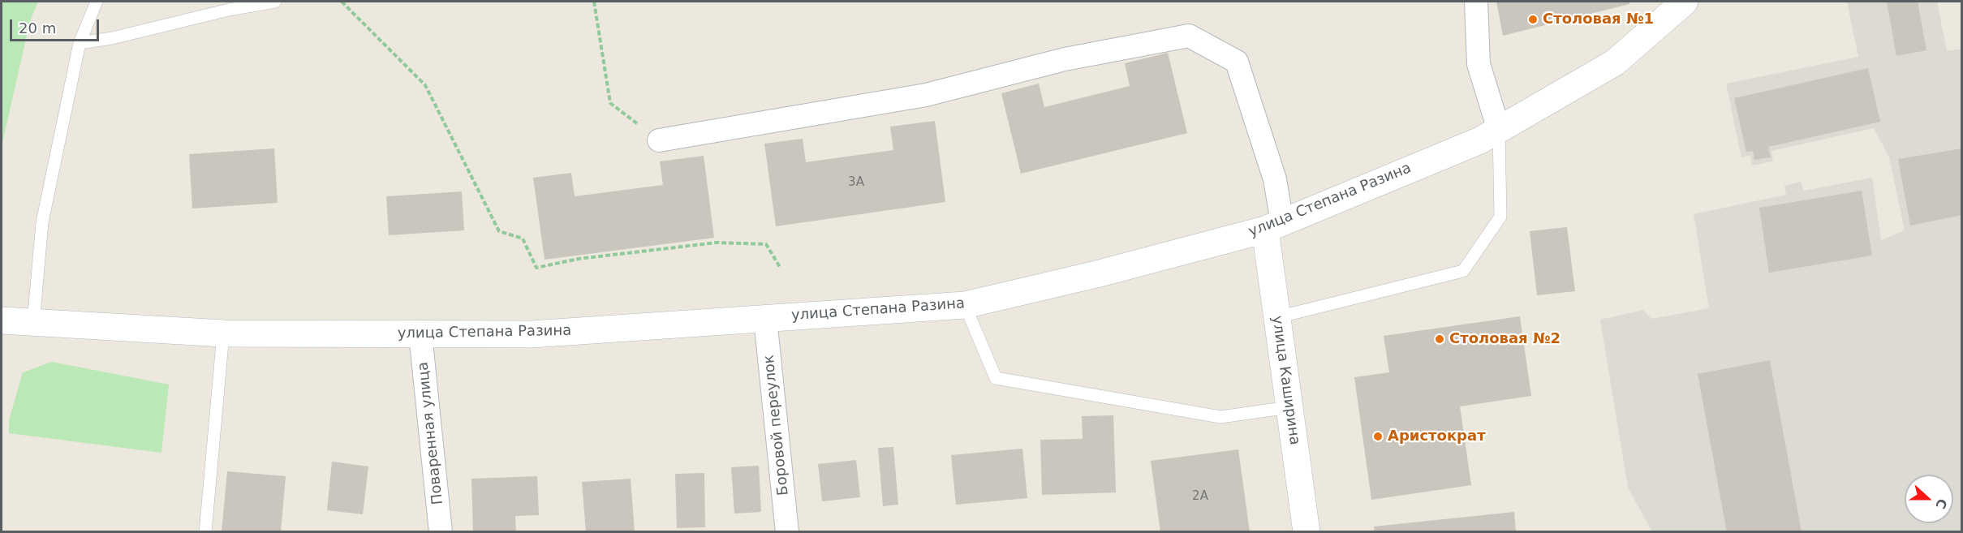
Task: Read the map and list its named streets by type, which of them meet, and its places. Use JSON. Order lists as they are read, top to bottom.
{
  "streets": {
    "main road": ["улица Степана Разина", "улица Каширина"],
    "street": ["Боровой переулок", "Поваренная улица"]
  },
  "crossings": [
    ["улица Степана Разина", "улица Каширина"],
    ["улица Степана Разина", "Боровой переулок"],
    ["улица Степана Разина", "Поваренная улица"]
  ],
  "places": ["Столовая №1", "Столовая №2", "Аристократ"],
  "house_numbers": ["3А", "2А"],
  "scale_bar": "20 m",
  "north": "right"
}
